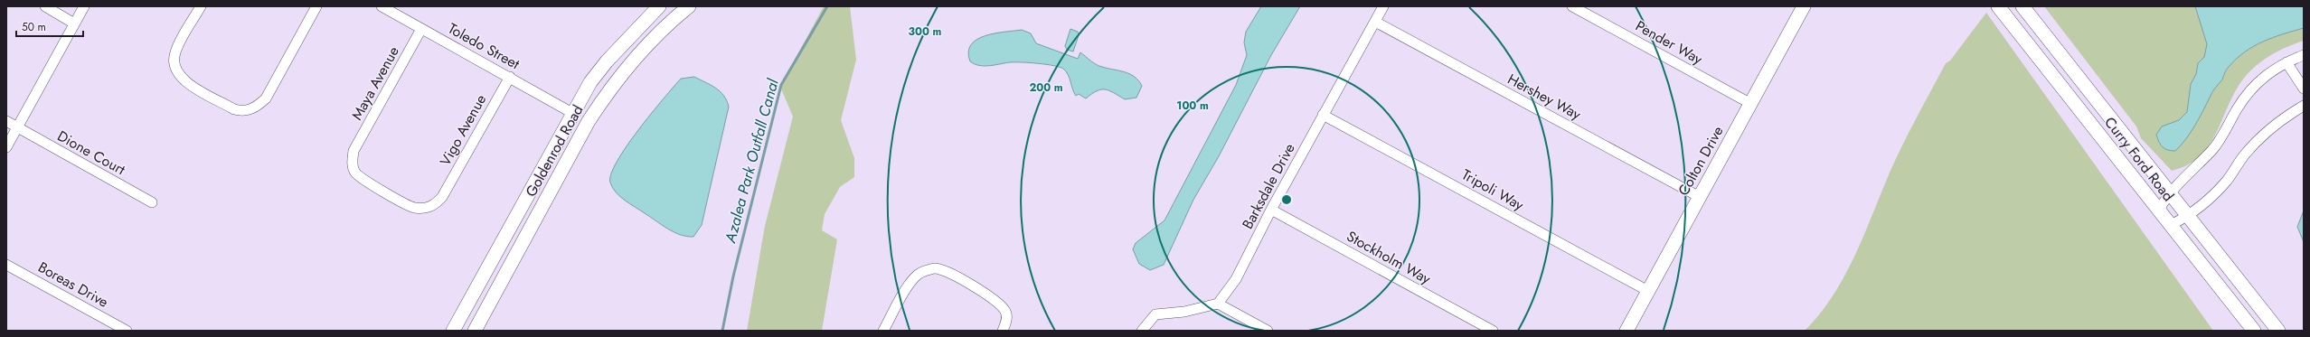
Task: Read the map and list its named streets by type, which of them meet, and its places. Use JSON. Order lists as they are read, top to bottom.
{
  "streets": {
    "main road": ["Goldenrod Road", "Curry Ford Road", "Colton Drive"],
    "street": [
      "Pender Way",
      "Toledo Street",
      "Maya Avenue",
      "Hershey Way",
      "Vigo Avenue",
      "Dione Court",
      "Barksdale Drive",
      "Tripoli Way",
      "Stockholm Way",
      "Boreas Drive"
    ]
  },
  "crossings": [
    ["Pender Way", "Colton Drive"],
    ["Toledo Street", "Maya Avenue"],
    ["Toledo Street", "Vigo Avenue"],
    ["Toledo Street", "Goldenrod Road"],
    ["Maya Avenue", "Vigo Avenue"],
    ["Hershey Way", "Colton Drive"],
    ["Hershey Way", "Barksdale Drive"],
    ["Colton Drive", "Tripoli Way"],
    ["Barksdale Drive", "Tripoli Way"],
    ["Barksdale Drive", "Stockholm Way"]
  ],
  "water": ["Azalea Park Outfall Canal"],
  "scale_bar": "50 m",
  "rings": ["300 m", "200 m", "100 m"]
}
